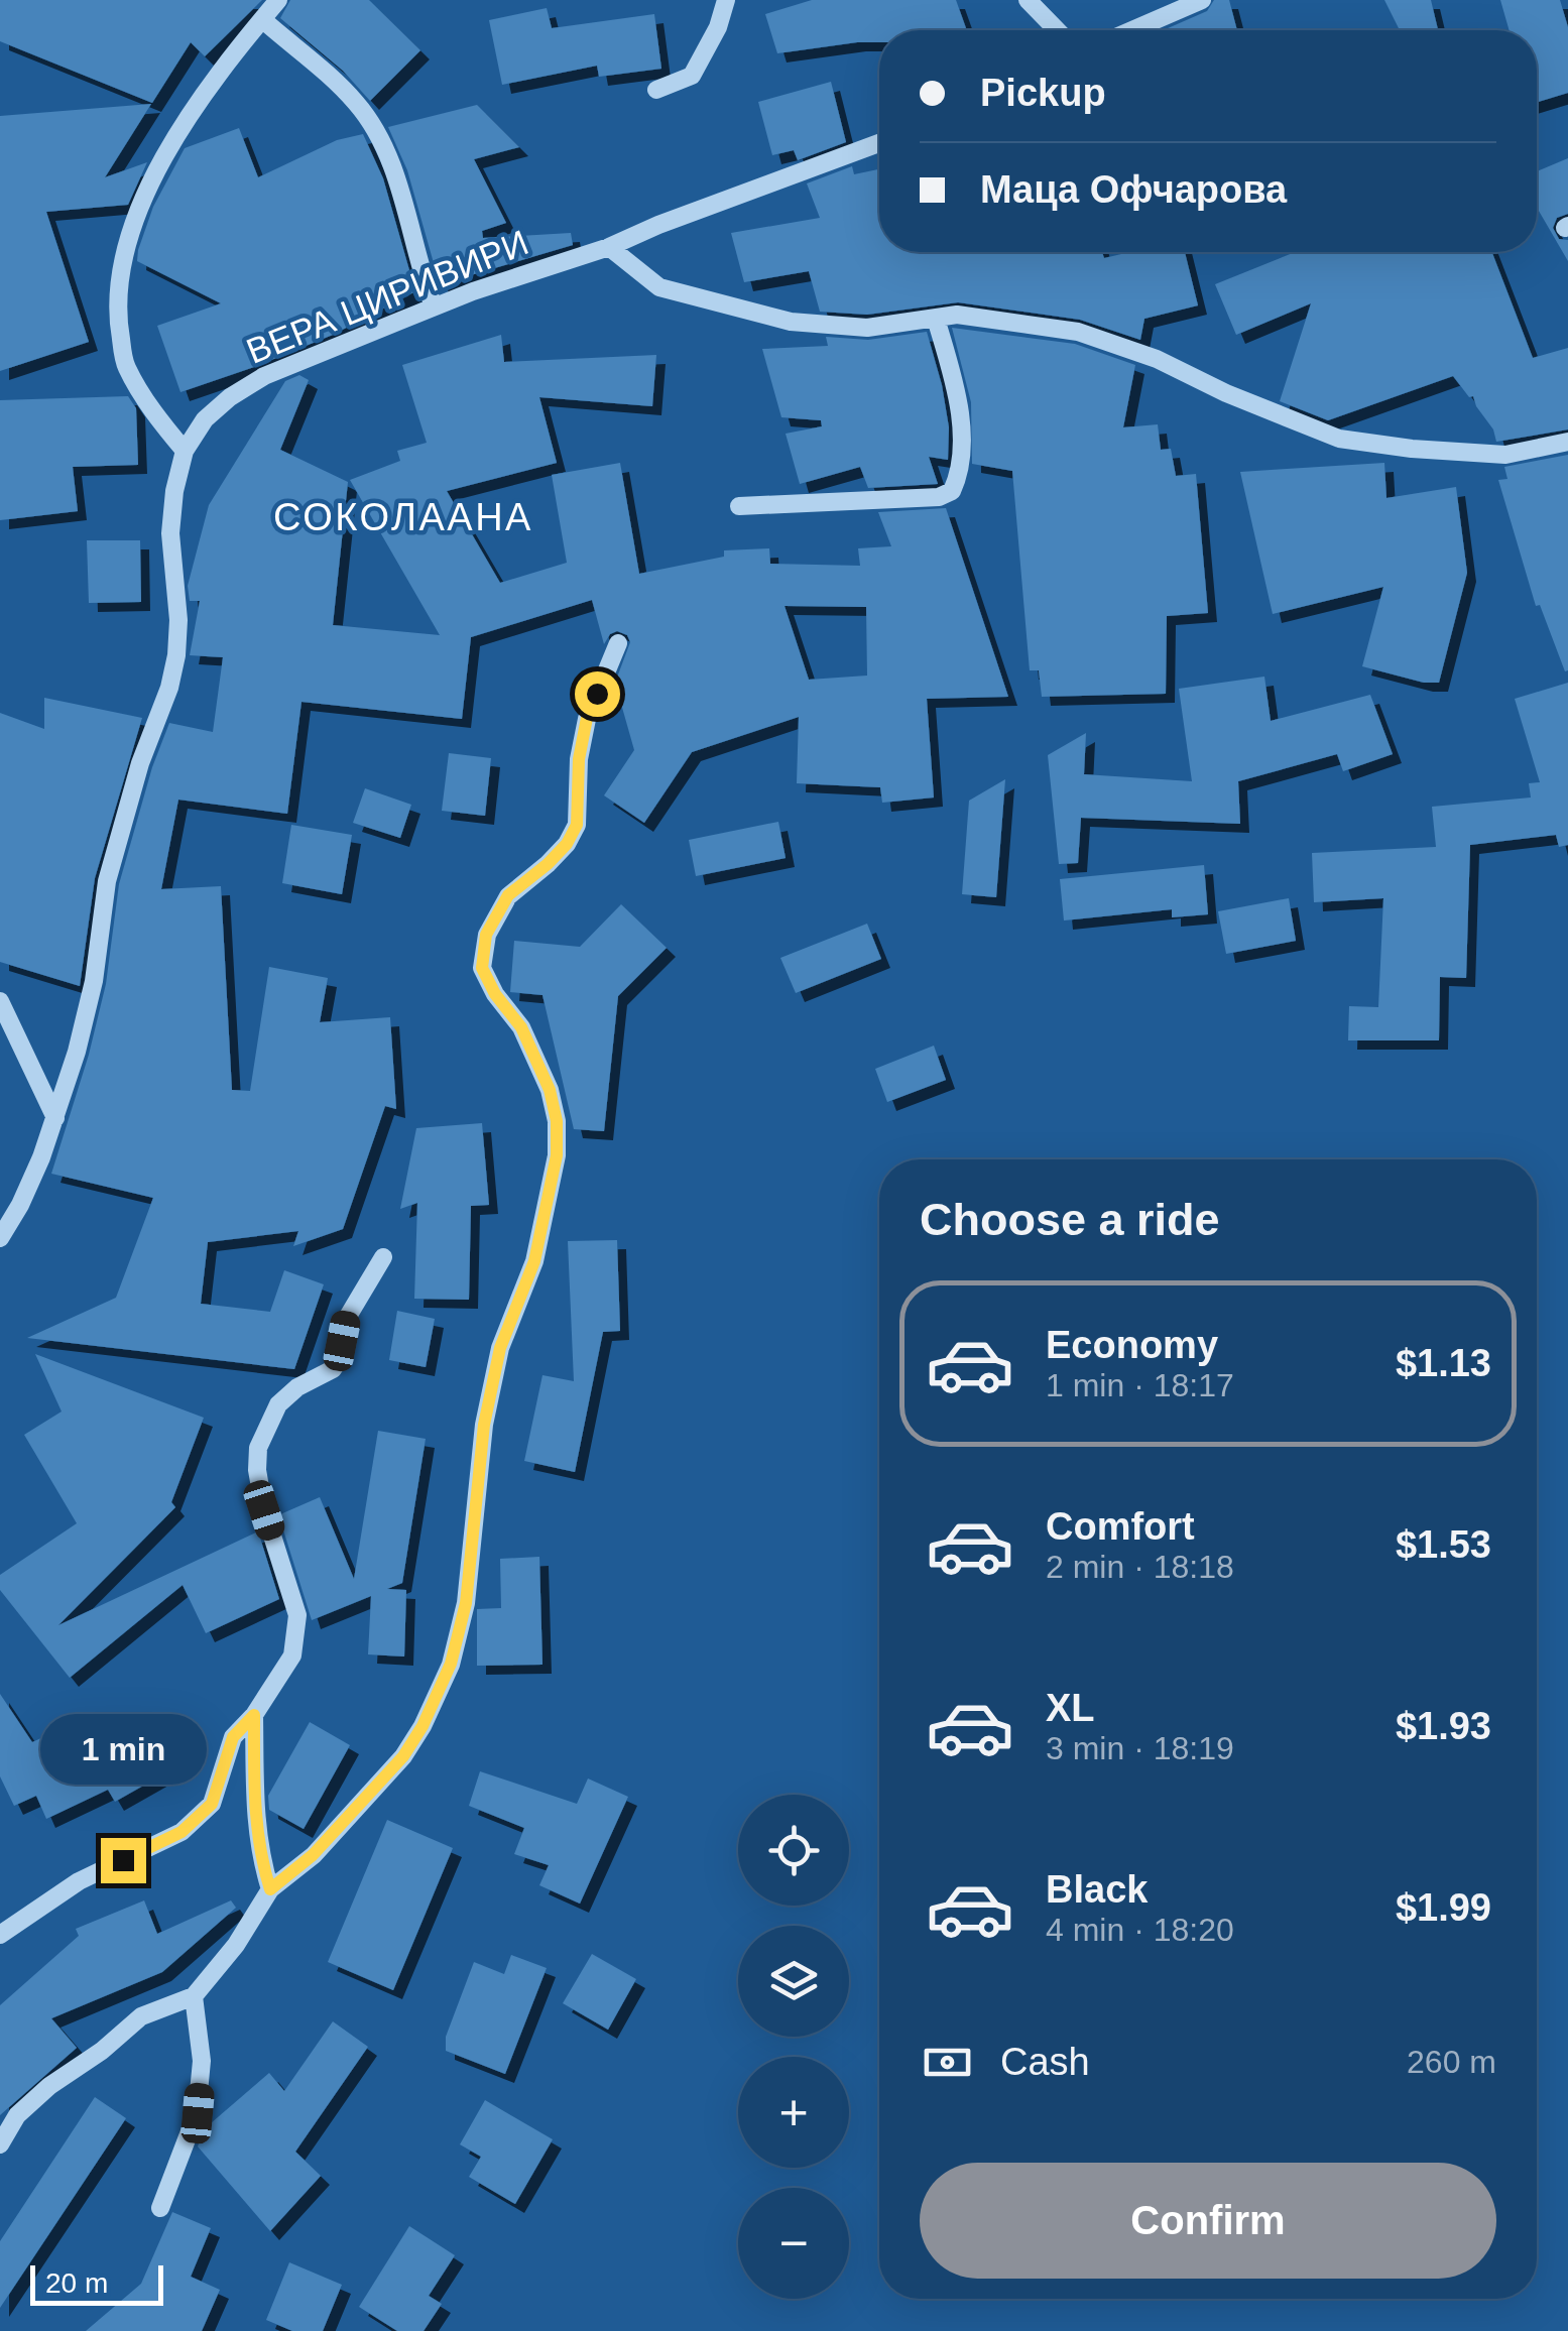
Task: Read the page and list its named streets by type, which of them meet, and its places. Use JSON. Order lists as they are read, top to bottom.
{
  "streets": {
    "street": ["ВЕРА ЦИРИВИРИ"]
  },
  "districts": ["СОКОЛААНА"],
  "scale_bar": "20 m",
  "page": {
    "banner": ["Pickup", "Маца Офчарова"],
    "heading": "Choose a ride",
    "list": [
      {
        "name": "Economy",
        "note": "1 min · 18:17",
        "value": "$1.13"
      },
      {
        "name": "Comfort",
        "note": "2 min · 18:18",
        "value": "$1.53"
      },
      {
        "name": "XL",
        "note": "3 min · 18:19",
        "value": "$1.93"
      },
      {
        "name": "Black",
        "note": "4 min · 18:20",
        "value": "$1.99"
      }
    ],
    "bubble": "1 min",
    "map_buttons": ["+", "−"],
    "pay": ["Cash", "260 m"],
    "buttons": "Confirm",
    "scale": "20 m"
  }
}
